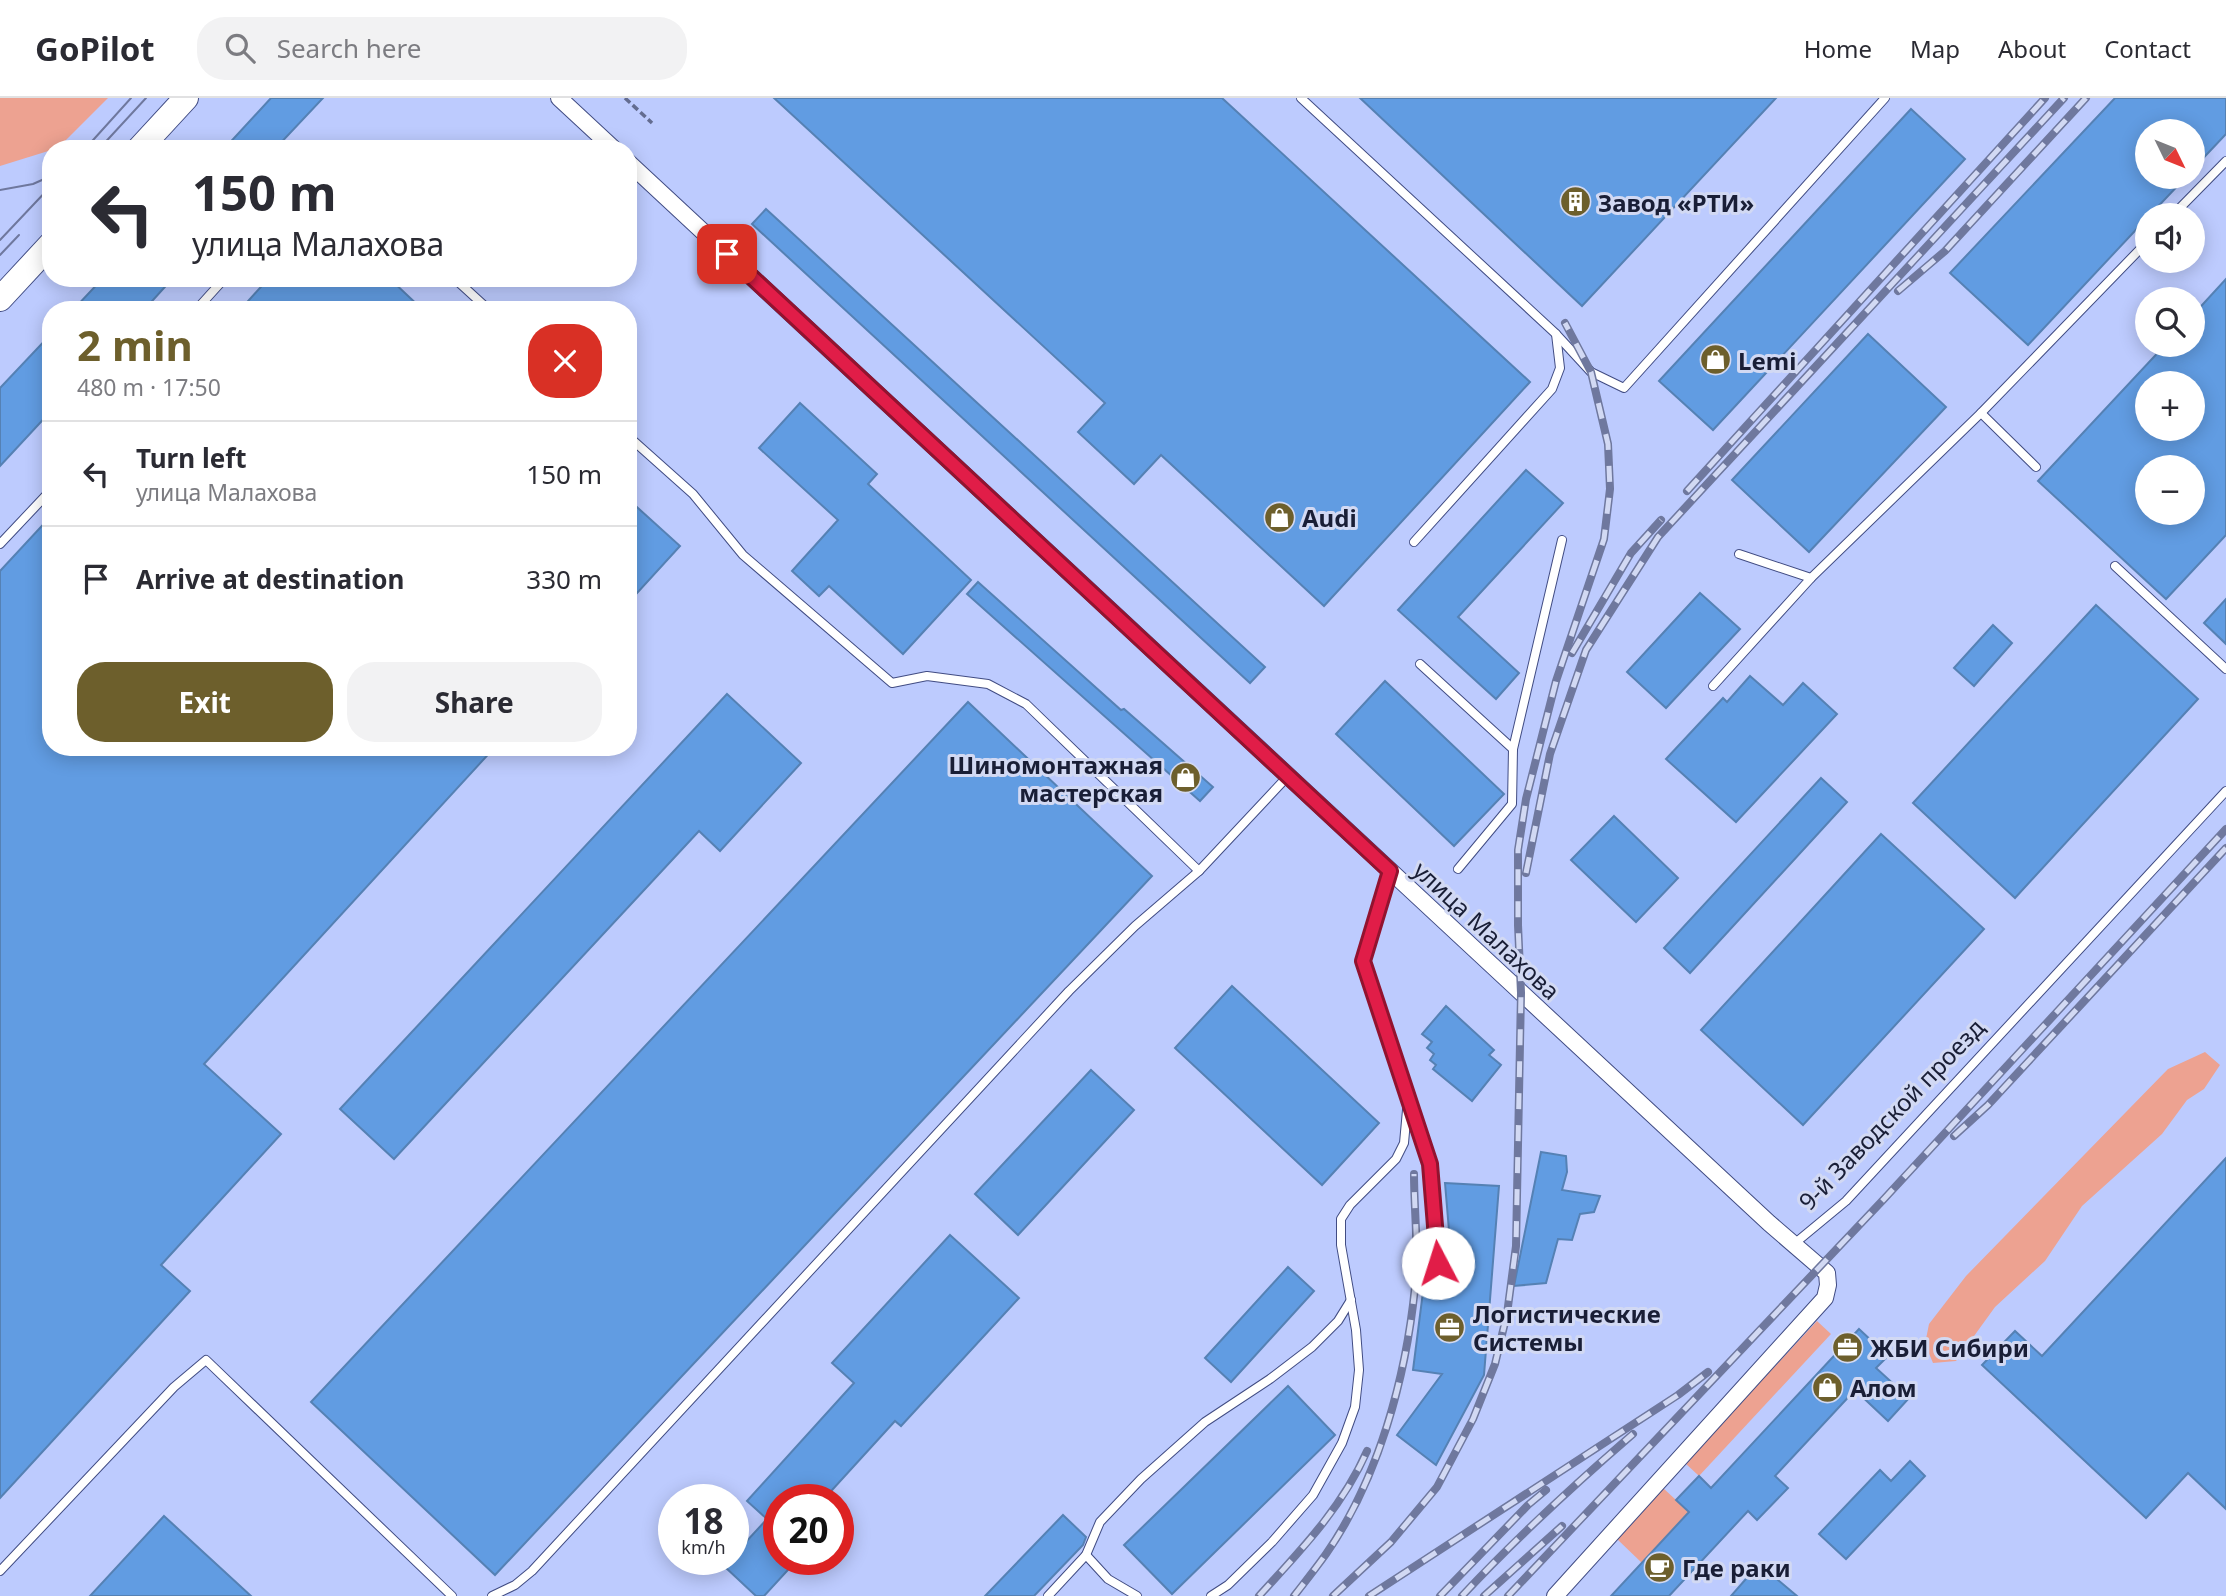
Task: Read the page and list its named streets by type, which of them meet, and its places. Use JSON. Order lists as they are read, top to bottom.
{
  "streets": {
    "street": ["улица Малахова", "9-й Заводской проезд"]
  },
  "crossings": [
    ["улица Малахова", "9-й Заводской проезд"]
  ],
  "places": {
    "building": ["Завод «РТИ»"],
    "shop": [
      "Lemi",
      "Audi",
      "Шиномонтажная мастерская",
      "Алом"
    ],
    "office": ["Логистические Системы", "ЖБИ Сибири"],
    "cafe": ["Где раки"]
  },
  "north": "bottom right",
  "page": {
    "header": "GoPilot",
    "search": "Search here",
    "nav": [
      "Home",
      "Map",
      "About",
      "Contact"
    ],
    "map_buttons": ["+", "−"],
    "turn": ["150 m", "улица Малахова"],
    "heading": ["2 min", "480 m · 17:50"],
    "list": [
      {
        "name": "Turn left",
        "note": "улица Малахова",
        "value": "150 m"
      },
      {
        "name": "Arrive at destination",
        "value": "330 m"
      }
    ],
    "buttons": ["Exit", "Share"],
    "speed": "18 km/h",
    "limit": "20"
  }
}
